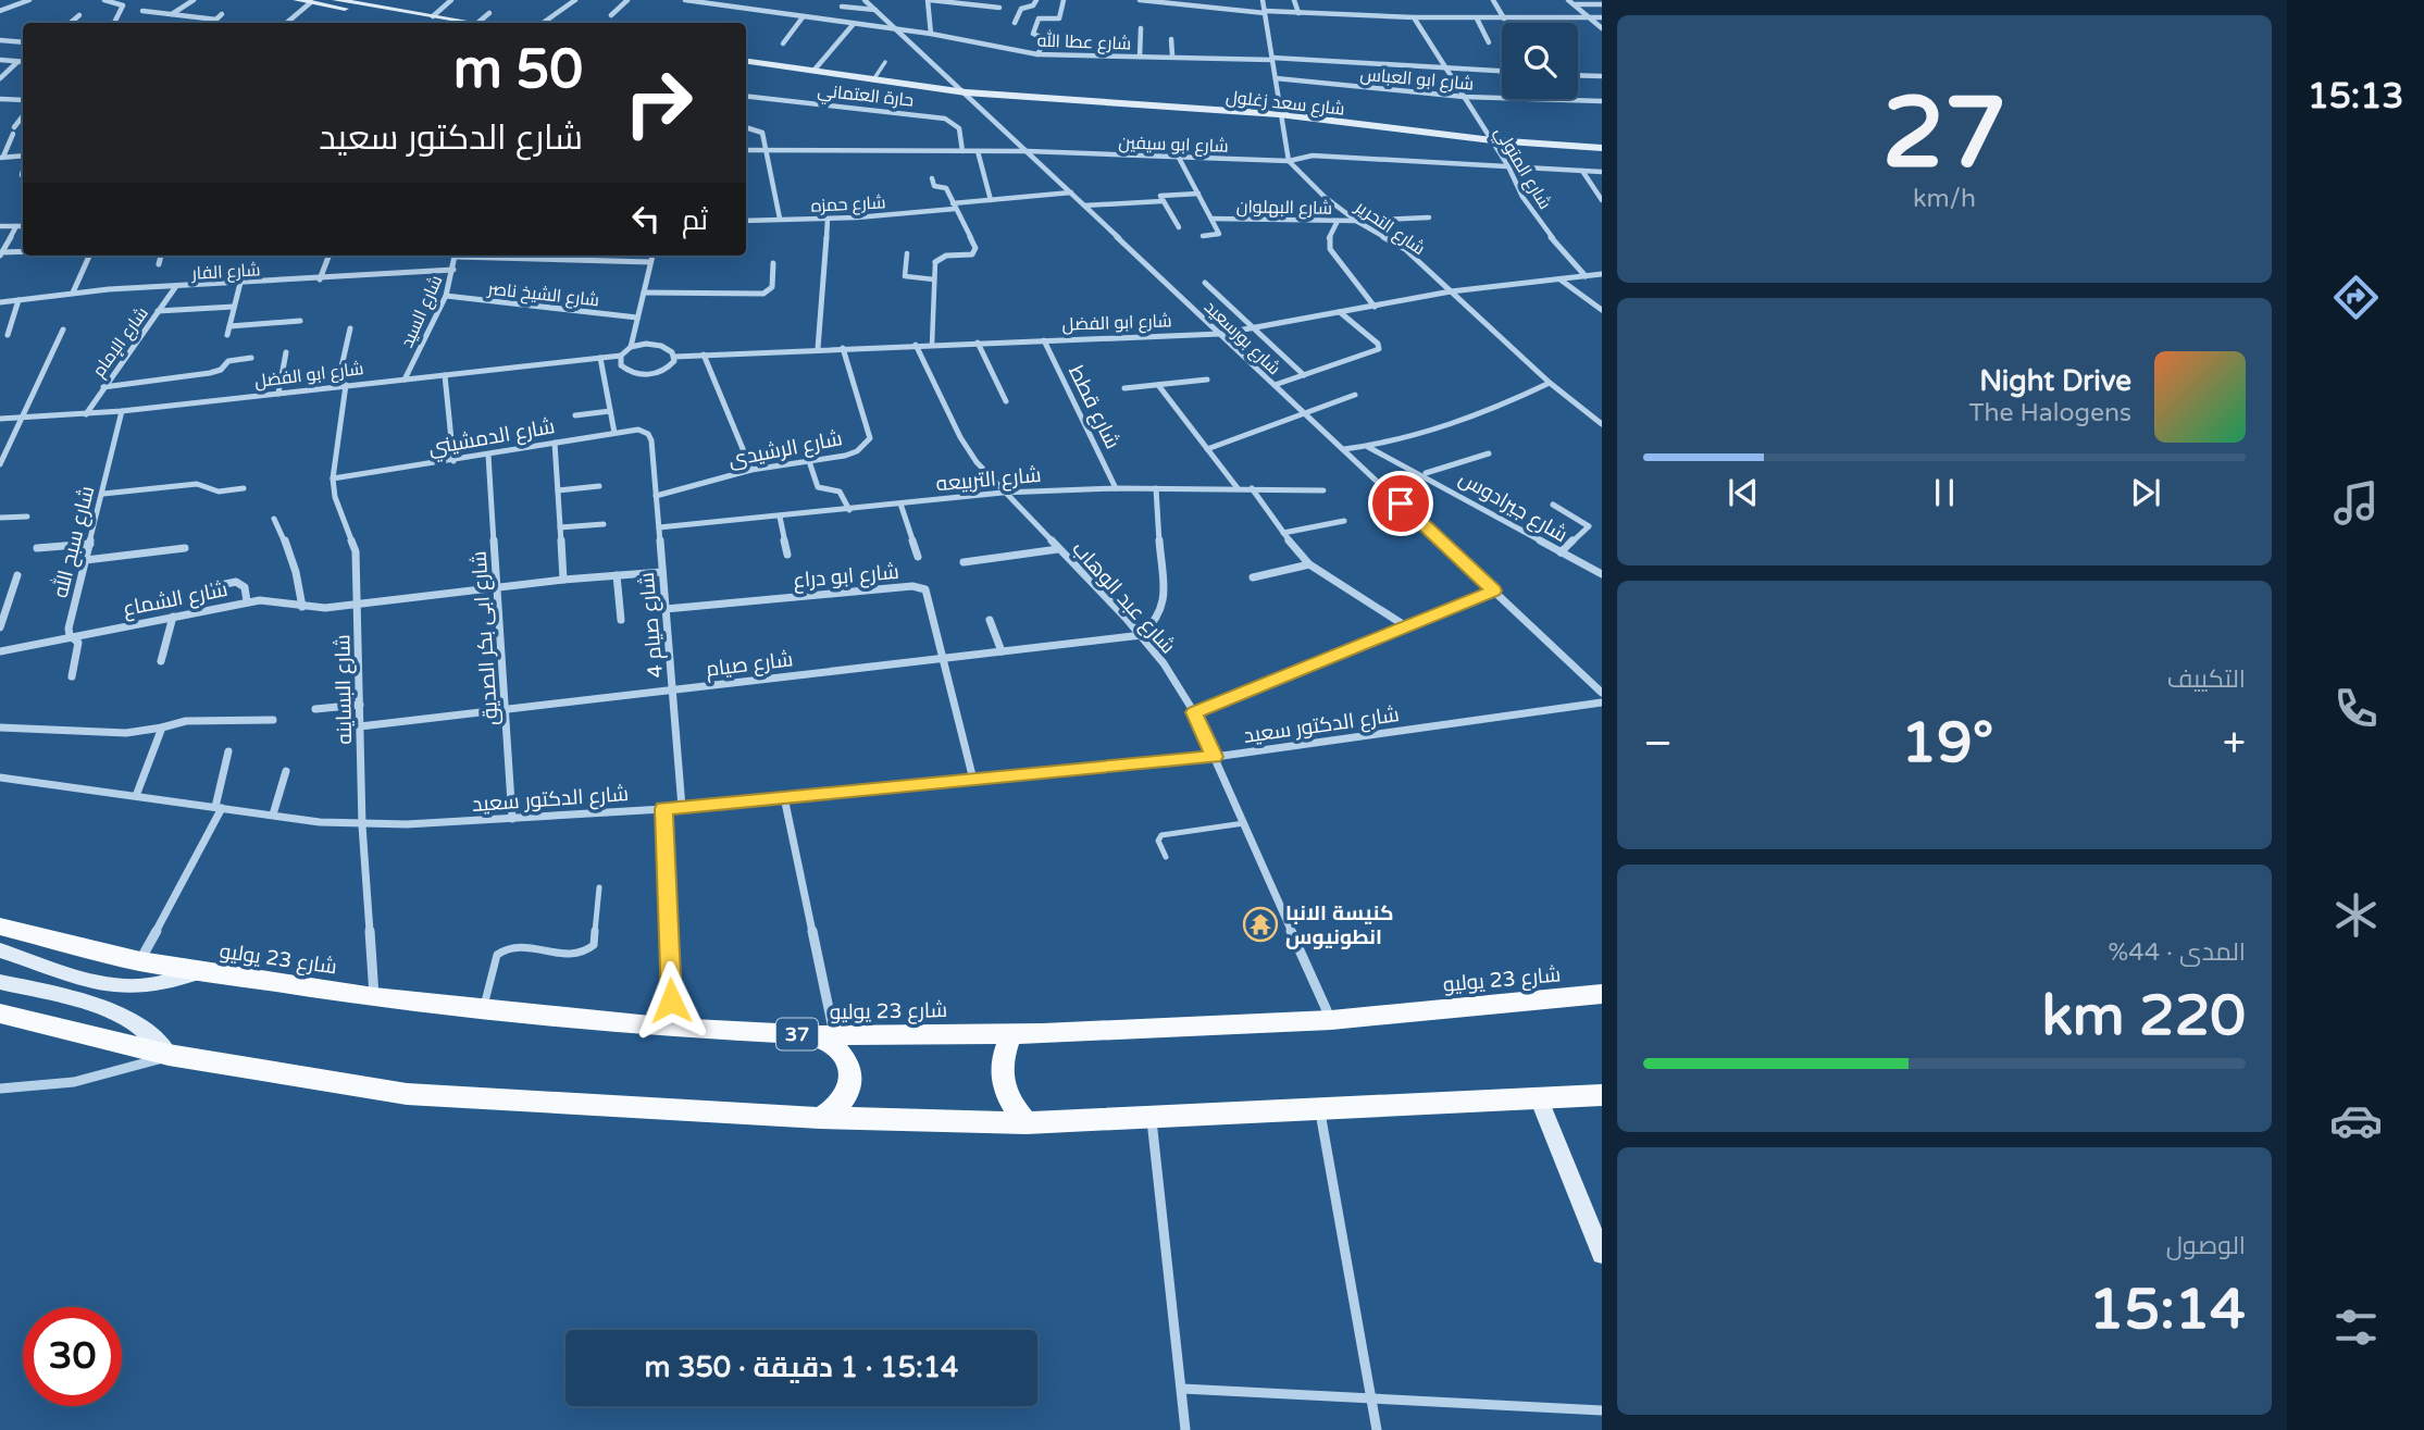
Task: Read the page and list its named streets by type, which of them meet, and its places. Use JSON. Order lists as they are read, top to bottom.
{
  "streets": {
    "main road": ["شارع 23 يوليو", "37"],
    "street": [
      "شارع عطا الله",
      "شارع ابو العباس",
      "حارة العتماني",
      "شارع سعد زغلول",
      "شارع ابو سيفين",
      "شارع المتولي",
      "شارع حمزه",
      "شارع البهلوان",
      "شارع التحرير",
      "شارع الفار",
      "شارع الشيخ ناصر",
      "شارع السيد",
      "شارع ابو الفضل",
      "شارع بورسعيد",
      "شارع الإمام",
      "شارع قطط",
      "شارع الدمشيني",
      "شارع الرشيدى",
      "شارع التربيعه",
      "شارع جيرادوس",
      "شارع سبح الله",
      "شارع ابو دراع",
      "شارع عبد الوهاب",
      "شارع الشماع",
      "شارع صيام 4",
      "شارع ابى بكر الصديق",
      "شارع صيام",
      "شارع البساينه",
      "شارع الدكتور سعيد"
    ]
  },
  "crossings": [
    ["شارع عطا الله", "شارع المتولي"],
    ["شارع عطا الله", "شارع بورسعيد"],
    ["شارع ابو العباس", "شارع المتولي"],
    ["حارة العتماني", "شارع ابو سيفين"],
    ["شارع سعد زغلول", "شارع المتولي"],
    ["شارع سعد زغلول", "شارع بورسعيد"],
    ["شارع ابو سيفين", "شارع المتولي"],
    ["شارع ابو سيفين", "شارع البهلوان"],
    ["شارع ابو سيفين", "شارع التحرير"],
    ["شارع ابو سيفين", "شارع بورسعيد"],
    ["شارع المتولي", "شارع ابو الفضل"],
    ["شارع حمزه", "شارع بورسعيد"],
    ["شارع البهلوان", "شارع التحرير"],
    ["شارع التحرير", "شارع ابو الفضل"],
    ["شارع الفار", "شارع السيد"],
    ["شارع الفار", "شارع الإمام"],
    ["شارع الشيخ ناصر", "شارع السيد"],
    ["شارع السيد", "شارع ابو الفضل"],
    ["شارع ابو الفضل", "شارع بورسعيد"],
    ["شارع ابو الفضل", "شارع الإمام"],
    ["شارع ابو الفضل", "شارع قطط"],
    ["شارع ابو الفضل", "شارع الرشيدى"],
    ["شارع ابو الفضل", "شارع سبح الله"],
    ["شارع ابو الفضل", "شارع عبد الوهاب"],
    ["شارع ابو الفضل", "شارع البساينه"],
    ["شارع قطط", "شارع التربيعه"],
    ["شارع الدمشيني", "شارع صيام 4"],
    ["شارع الدمشيني", "شارع ابى بكر الصديق"],
    ["شارع الدمشيني", "شارع البساينه"],
    ["شارع الرشيدى", "شارع صيام 4"],
    ["شارع التربيعه", "شارع عبد الوهاب"],
    ["شارع التربيعه", "شارع صيام 4"],
    ["شارع سبح الله", "شارع الشماع"],
    ["شارع ابو دراع", "شارع صيام 4"],
    ["شارع ابو دراع", "شارع صيام"],
    ["شارع ابو دراع", "شارع الدكتور سعيد"],
    ["شارع عبد الوهاب", "شارع صيام"],
    ["شارع عبد الوهاب", "شارع الدكتور سعيد"],
    ["شارع عبد الوهاب", "شارع 23 يوليو"],
    ["شارع الشماع", "شارع صيام 4"],
    ["شارع الشماع", "شارع ابى بكر الصديق"],
    ["شارع الشماع", "شارع البساينه"],
    ["شارع صيام 4", "شارع صيام"],
    ["شارع صيام 4", "شارع الدكتور سعيد"],
    ["شارع ابى بكر الصديق", "شارع صيام"],
    ["شارع ابى بكر الصديق", "شارع الدكتور سعيد"],
    ["شارع صيام", "شارع البساينه"],
    ["شارع البساينه", "شارع الدكتور سعيد"],
    ["شارع البساينه", "شارع 23 يوليو"]
  ],
  "places": {
    "temple": ["كنيسة الانبا انطونيوس"]
  },
  "page": {
    "tabs": "15:13",
    "tile": [
      ["27", "km/h"],
      "التكييف",
      ["المدى · 44%", "220 km"],
      ["الوصول", "15:14"]
    ],
    "turn": ["50 m", "شارع الدكتور سعيد"],
    "then": "ثم",
    "song": ["Night Drive", "The Halogens"],
    "heat": ["−", "19°", "+"],
    "limit": "30",
    "trip": "15:14 · 1 دقيقة · 350 m"
  }
}
